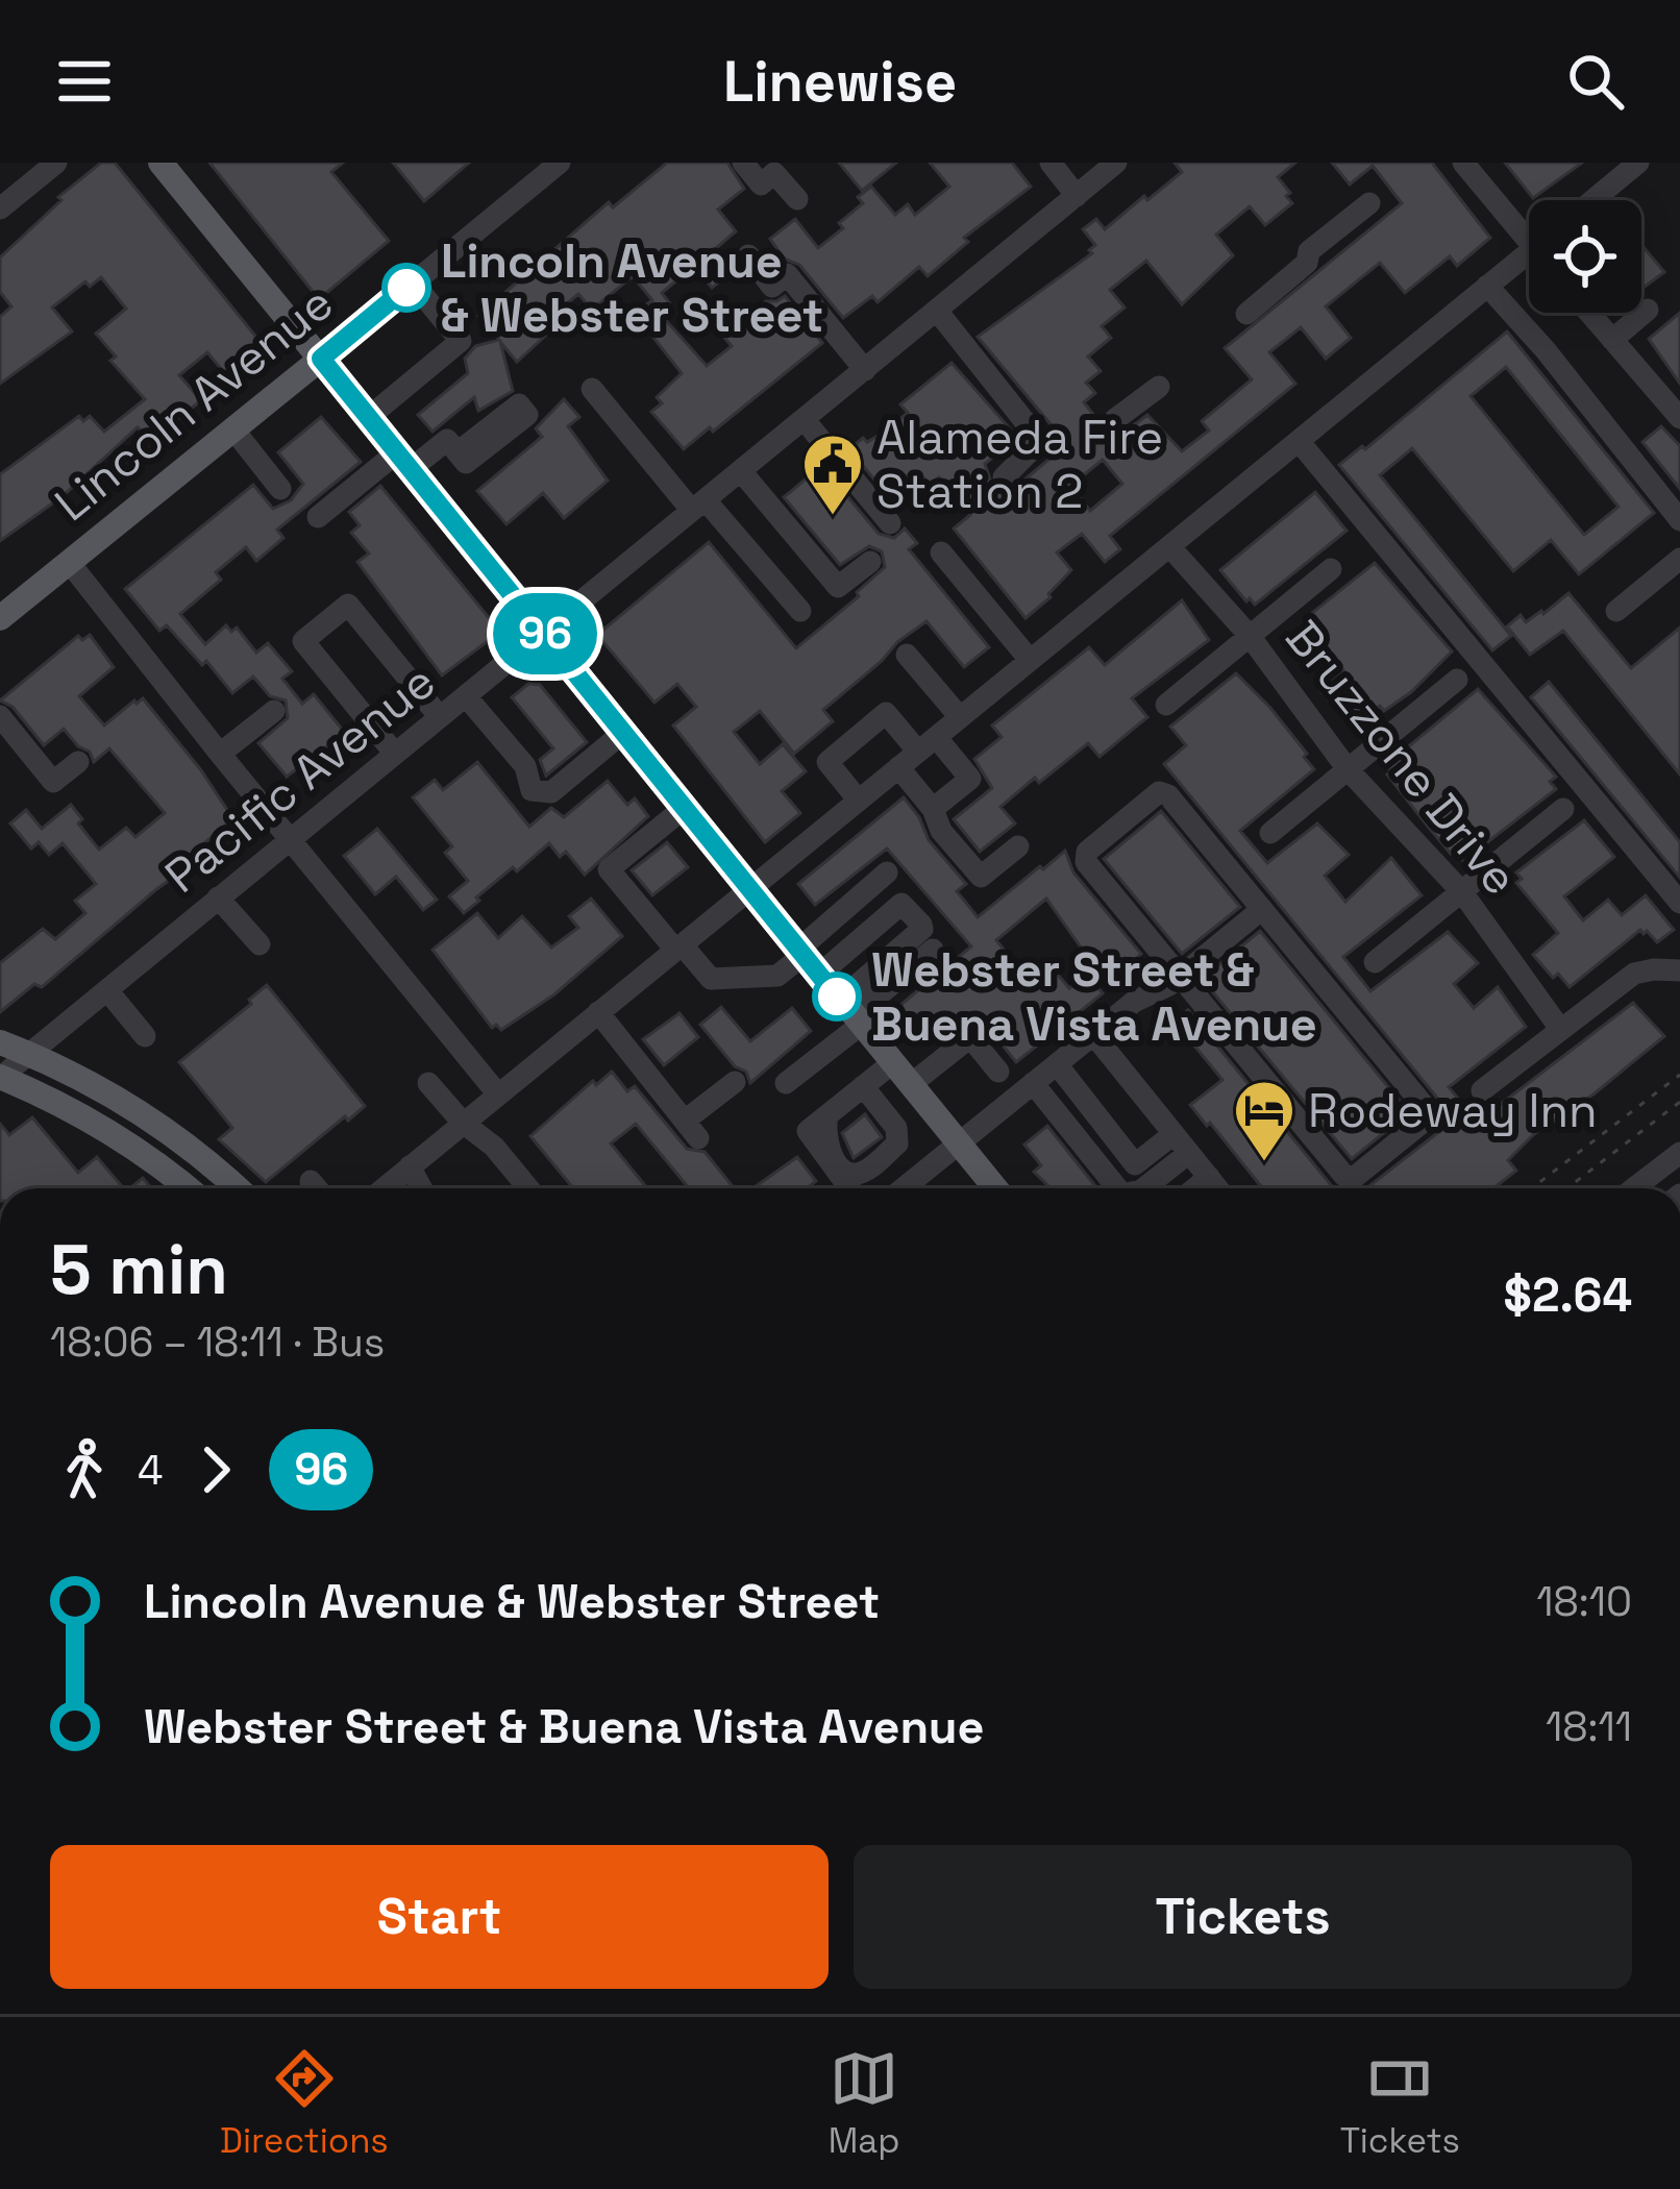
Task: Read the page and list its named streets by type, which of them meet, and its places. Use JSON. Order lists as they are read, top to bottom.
{
  "streets": {
    "main road": ["Lincoln Avenue"],
    "street": ["Bruzzone Drive", "Pacific Avenue"]
  },
  "places": {
    "other": ["Lincoln Avenue & Webster Street", "Webster Street & Buena Vista Avenue"],
    "public building": ["Alameda Fire Station 2"],
    "hotel": ["Rodeway Inn"]
  },
  "lines": ["bus line 96"],
  "page": {
    "header": "Linewise",
    "on_map": "96",
    "heading": ["5 min", "18:06 – 18:11 · Bus", "$2.64"],
    "legs": ["4", "96"],
    "list": [
      {
        "name": "Lincoln Avenue & Webster Street",
        "value": "18:10"
      },
      {
        "name": "Webster Street & Buena Vista Avenue",
        "value": "18:11"
      }
    ],
    "buttons": ["Start", "Tickets"],
    "tabs": ["Directions", "Map", "Tickets"]
  }
}
